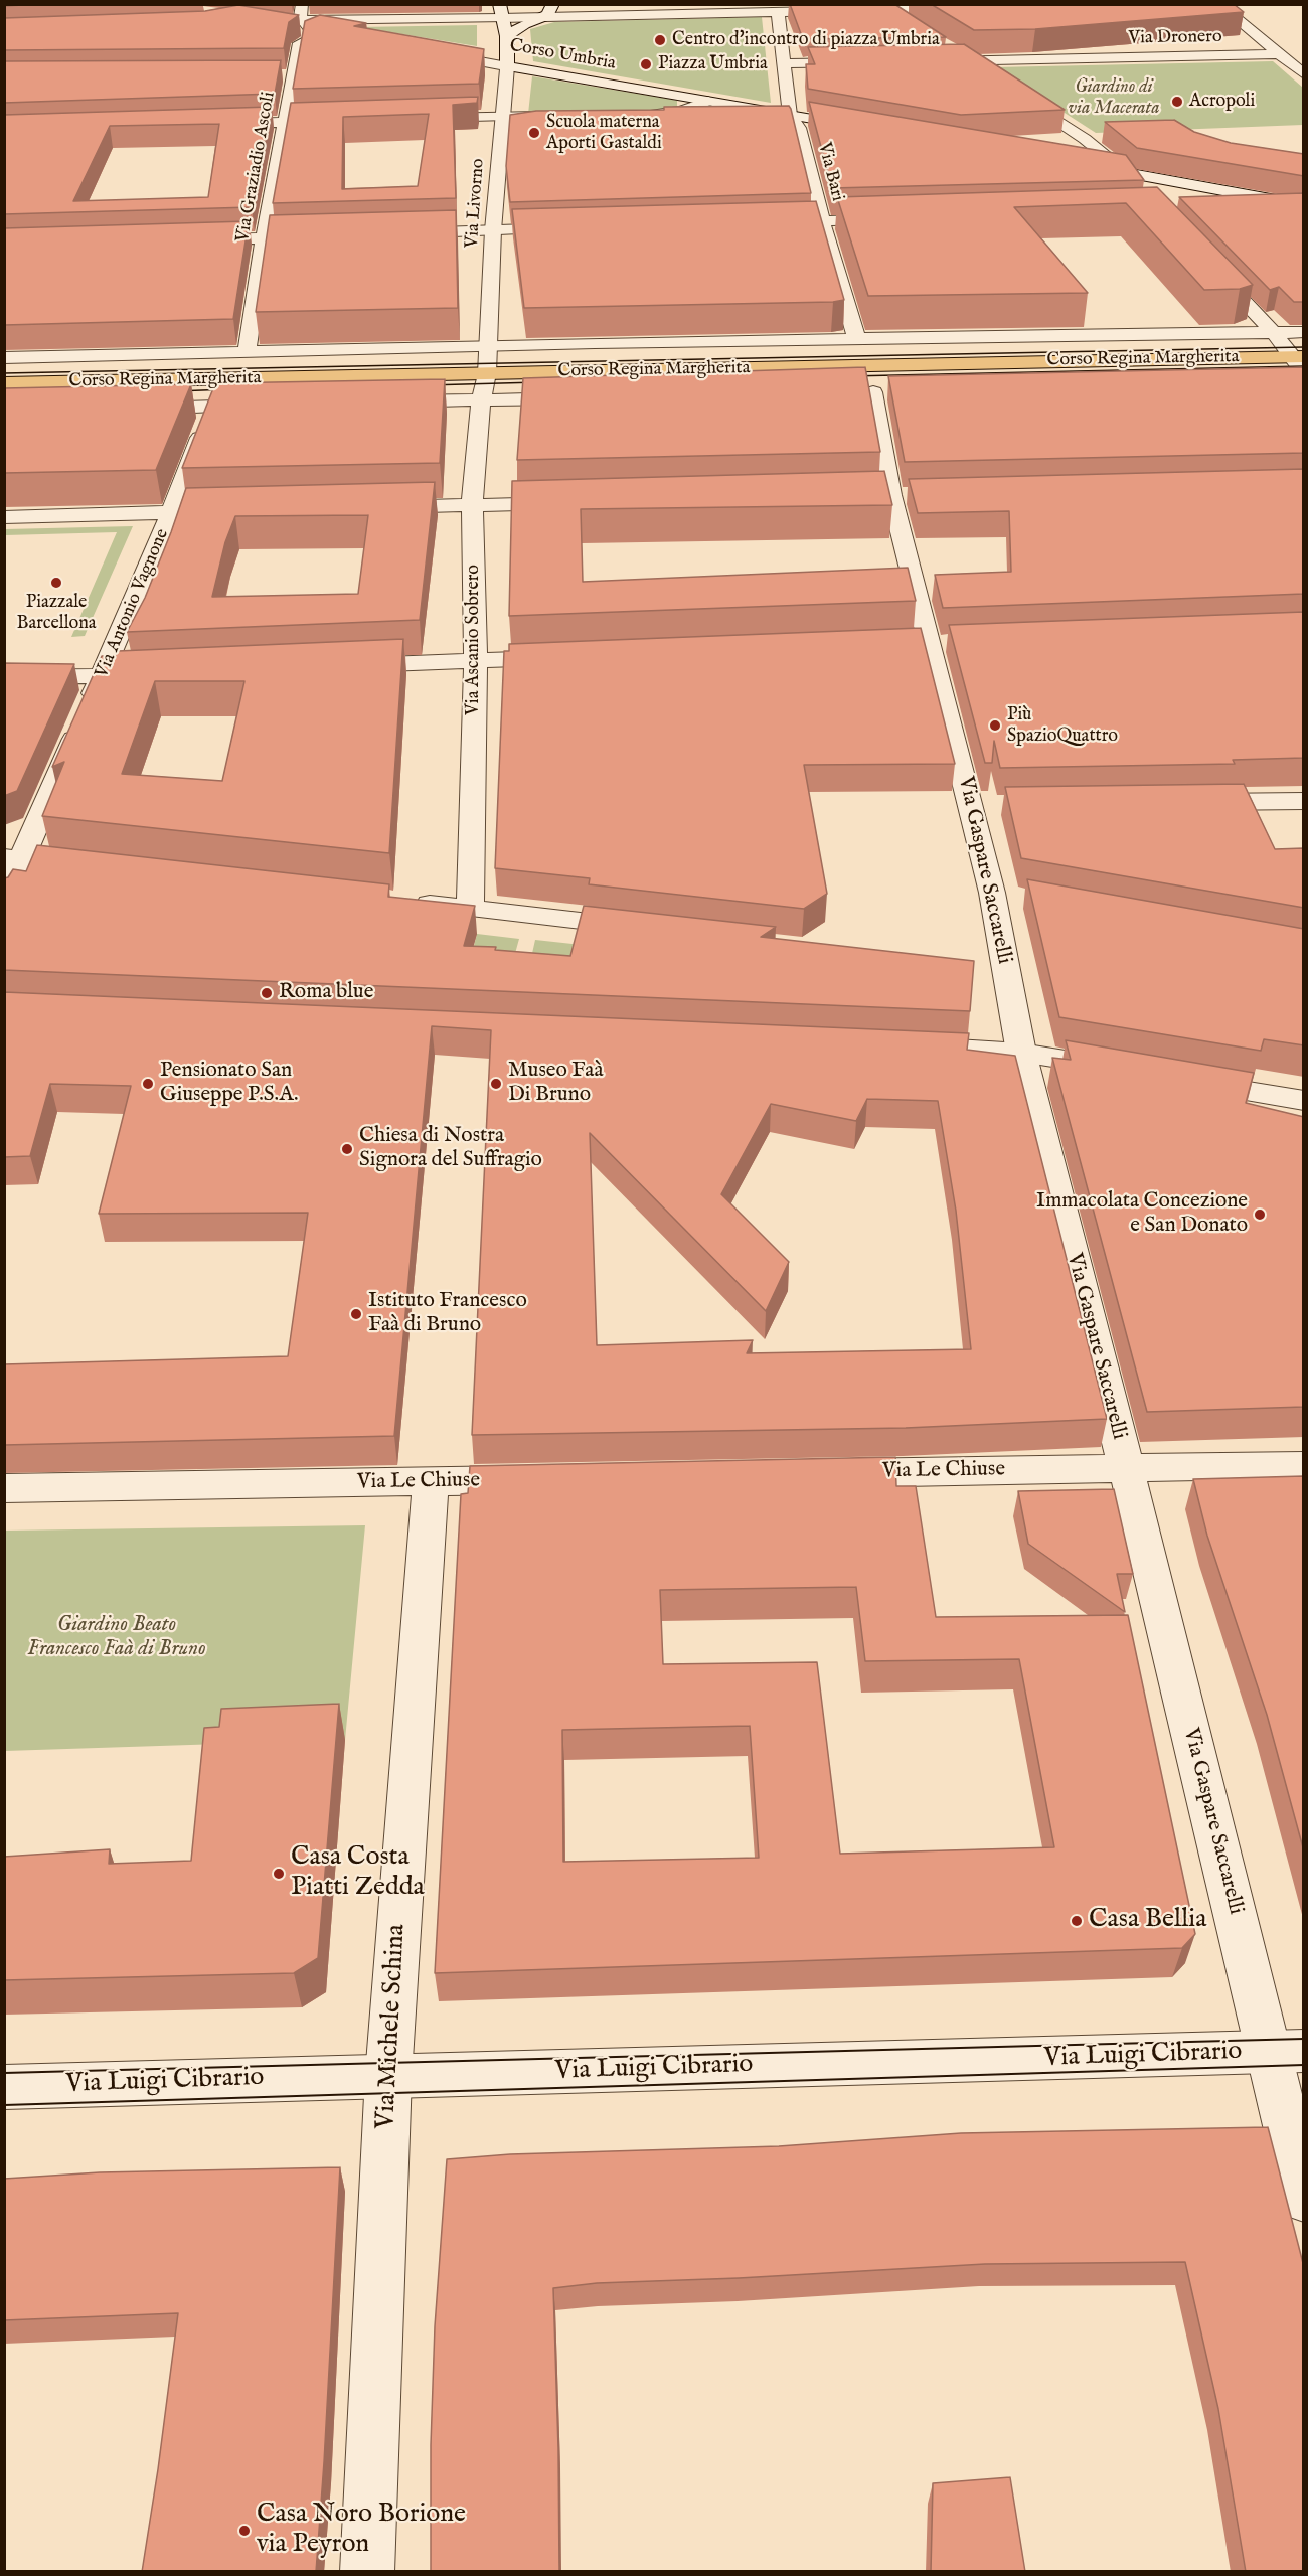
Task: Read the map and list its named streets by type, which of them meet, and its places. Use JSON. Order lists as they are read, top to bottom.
{
  "streets": {
    "main road": ["Corso Regina Margherita"],
    "street": [
      "Via Dronero",
      "Corso Umbria",
      "Via Graziadio Ascoli",
      "Via Bari",
      "Via Livorno",
      "Via Antonio Vagnone",
      "Via Ascanio Sobrero",
      "Via Gaspare Saccarelli",
      "Via Le Chiuse",
      "Via Michele Schina",
      "Via Luigi Cibrario"
    ]
  },
  "crossings": [
    ["Corso Umbria", "Via Bari"],
    ["Corso Umbria", "Via Livorno"],
    ["Via Graziadio Ascoli", "Corso Regina Margherita"],
    ["Via Bari", "Corso Regina Margherita"],
    ["Via Livorno", "Corso Regina Margherita"],
    ["Via Livorno", "Via Ascanio Sobrero"],
    ["Corso Regina Margherita", "Via Antonio Vagnone"],
    ["Corso Regina Margherita", "Via Ascanio Sobrero"],
    ["Via Gaspare Saccarelli", "Via Le Chiuse"],
    ["Via Gaspare Saccarelli", "Via Luigi Cibrario"],
    ["Via Le Chiuse", "Via Michele Schina"],
    ["Via Michele Schina", "Via Luigi Cibrario"]
  ],
  "parks": ["Giardino di via Macerata", "Giardino Beato Francesco Faà di Bruno"],
  "places": [
    "Centro d'incontro di piazza Umbria",
    "Piazza Umbria",
    "Acropoli",
    "Scuola materna Aporti Gastaldi",
    "Piazzale Barcellona",
    "Più SpazioQuattro",
    "Roma blue",
    "Pensionato San Giuseppe P.S.A.",
    "Museo Faà Di Bruno",
    "Chiesa di Nostra Signora del Suffragio",
    "Immacolata Concezione e San Donato",
    "Istituto Francesco Faà di Bruno",
    "Casa Costa Piatti Zedda",
    "Casa Bellia",
    "Casa Noro Borione via Peyron"
  ]
}
